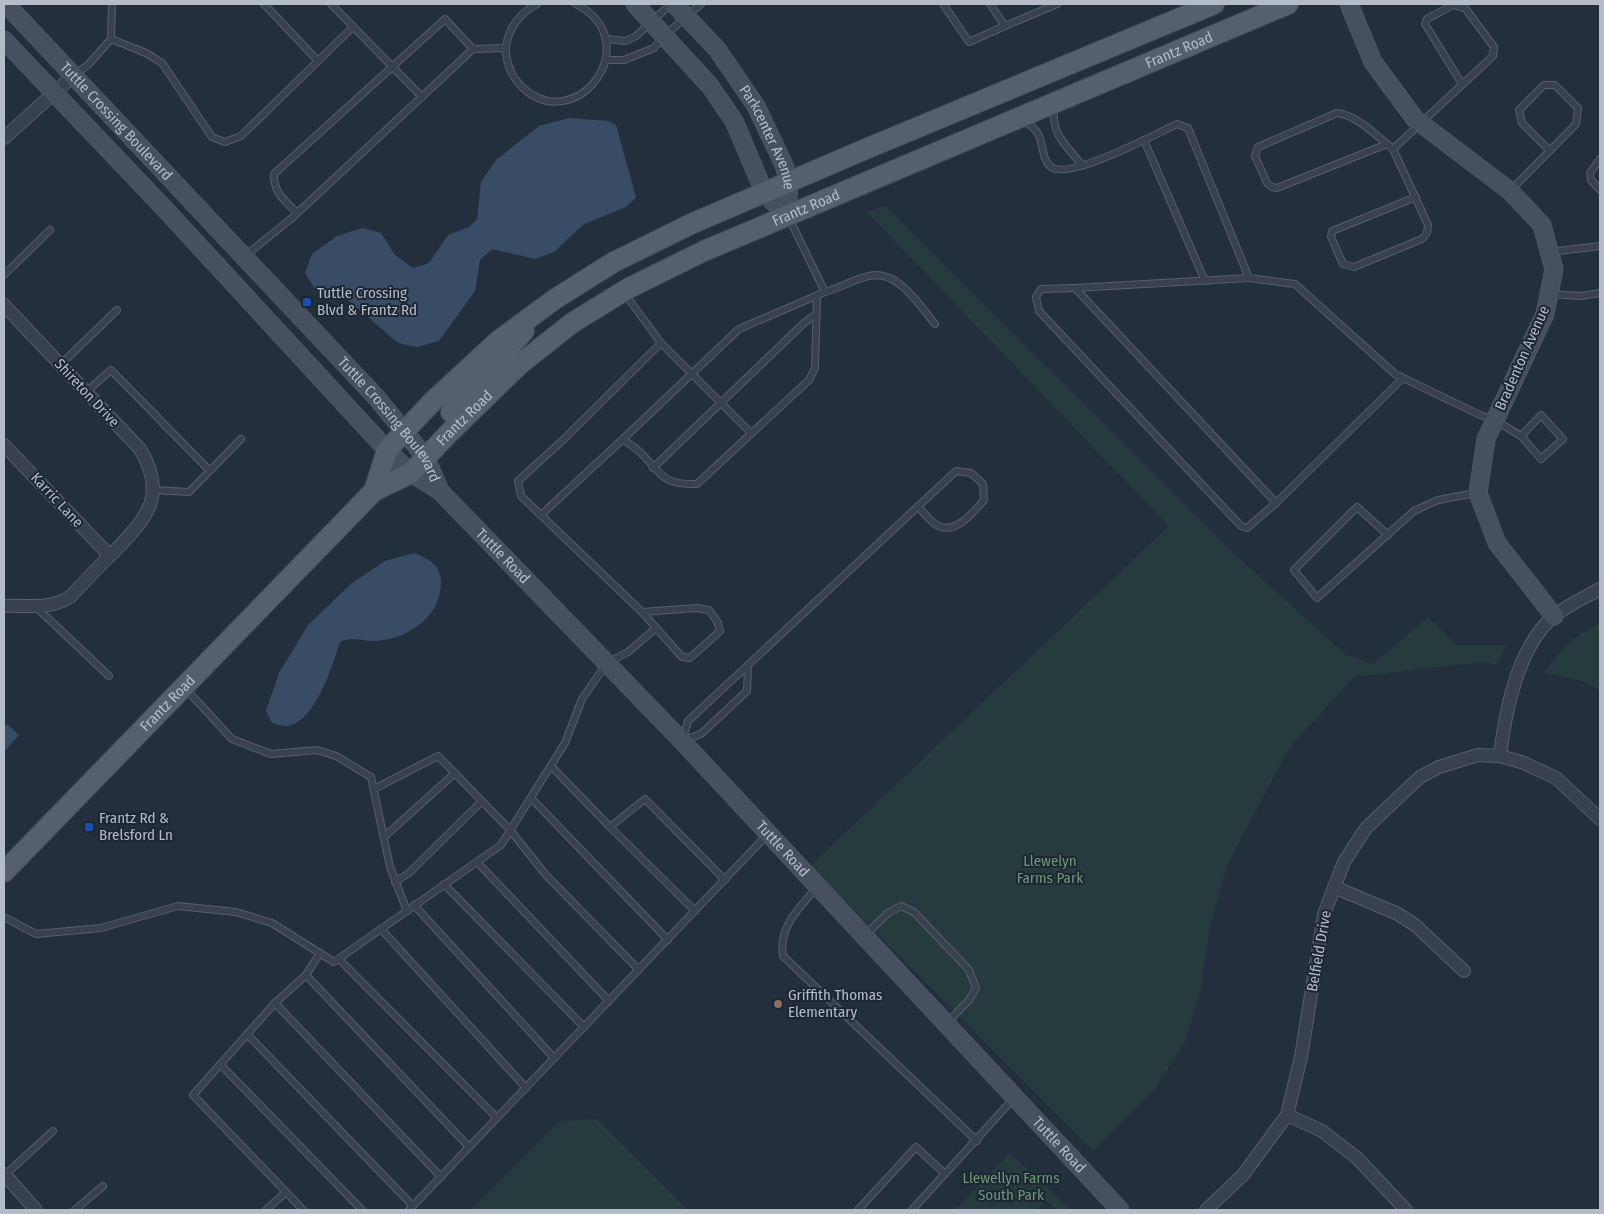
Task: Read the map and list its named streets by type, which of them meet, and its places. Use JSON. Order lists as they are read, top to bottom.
{
  "streets": {
    "main road": [
      "Frantz Road",
      "Tuttle Crossing Boulevard",
      "Parkcenter Avenue",
      "Bradenton Avenue",
      "Tuttle Road"
    ],
    "street": ["Shireton Drive", "Karric Lane", "Belfield Drive"]
  },
  "crossings": [
    ["Frantz Road", "Tuttle Crossing Boulevard"],
    ["Frantz Road", "Parkcenter Avenue"],
    ["Tuttle Crossing Boulevard", "Tuttle Road"]
  ],
  "parks": ["Llewelyn Farms Park", "Llewellyn Farms South Park"],
  "places": {
    "transit": ["Tuttle Crossing Blvd & Frantz Rd", "Frantz Rd & Brelsford Ln"],
    "other": ["Griffith Thomas Elementary"]
  }
}
